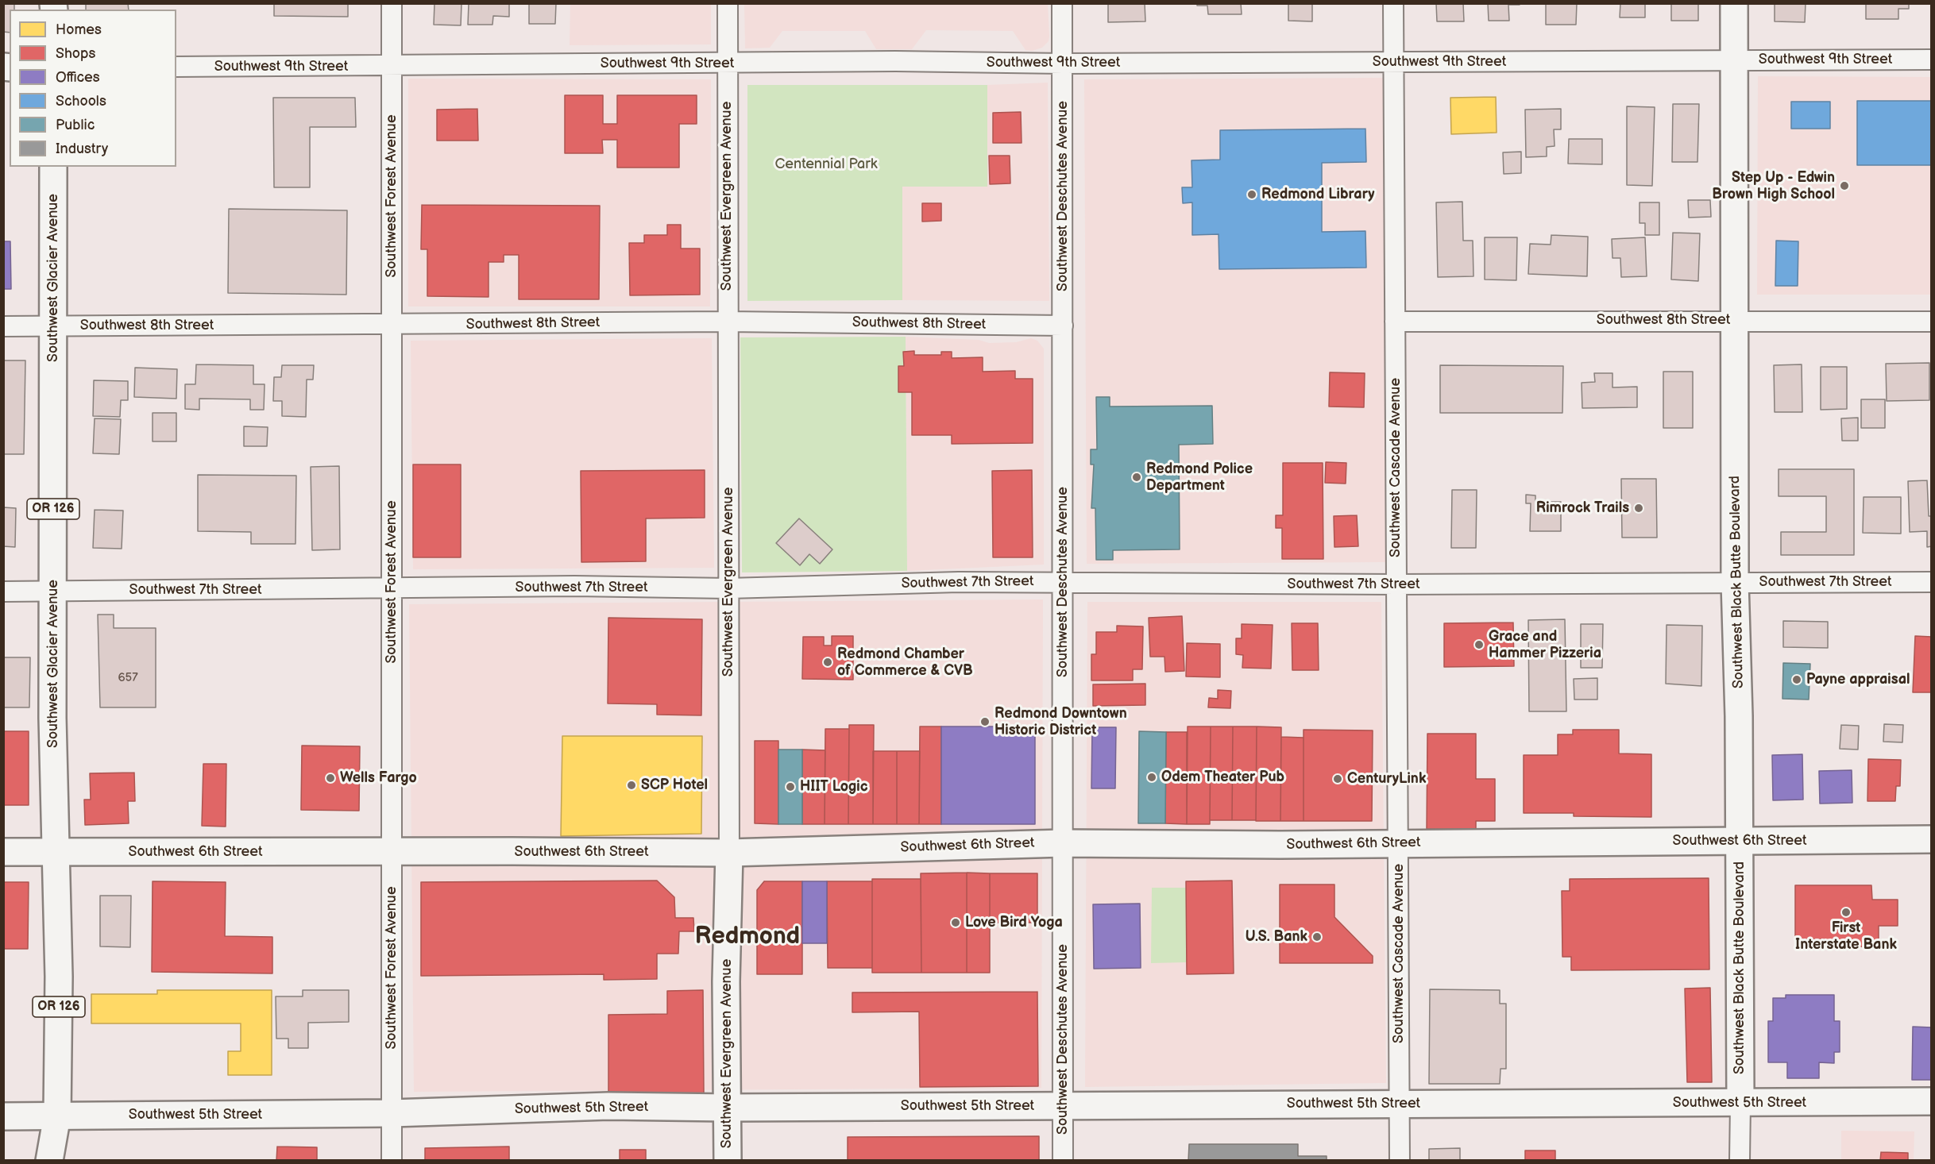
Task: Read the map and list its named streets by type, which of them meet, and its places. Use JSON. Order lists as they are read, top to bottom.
{
  "streets": {
    "main road": [
      "Southwest Evergreen Avenue",
      "Southwest Glacier Avenue",
      "OR 126",
      "Southwest Black Butte Boulevard",
      "Southwest 6th Street",
      "Southwest 5th Street"
    ],
    "street": [
      "Southwest 9th Street",
      "Southwest Forest Avenue",
      "Southwest Deschutes Avenue",
      "Southwest 8th Street",
      "Southwest Cascade Avenue",
      "Southwest 7th Street"
    ]
  },
  "crossings": [
    ["Southwest 9th Street", "Southwest Forest Avenue"],
    ["Southwest 9th Street", "Southwest Evergreen Avenue"],
    ["Southwest 9th Street", "Southwest Deschutes Avenue"],
    ["Southwest 9th Street", "Southwest Cascade Avenue"],
    ["Southwest 9th Street", "Southwest Black Butte Boulevard"],
    ["Southwest Forest Avenue", "Southwest 8th Street"],
    ["Southwest Forest Avenue", "Southwest 7th Street"],
    ["Southwest Forest Avenue", "Southwest 6th Street"],
    ["Southwest Forest Avenue", "Southwest 5th Street"],
    ["Southwest Evergreen Avenue", "Southwest 8th Street"],
    ["Southwest Evergreen Avenue", "Southwest 7th Street"],
    ["Southwest Evergreen Avenue", "Southwest 6th Street"],
    ["Southwest Evergreen Avenue", "Southwest 5th Street"],
    ["Southwest Deschutes Avenue", "Southwest 8th Street"],
    ["Southwest Deschutes Avenue", "Southwest 7th Street"],
    ["Southwest Deschutes Avenue", "Southwest 6th Street"],
    ["Southwest Deschutes Avenue", "Southwest 5th Street"],
    ["Southwest Glacier Avenue", "Southwest 8th Street"],
    ["Southwest Glacier Avenue", "Southwest 7th Street"],
    ["Southwest Glacier Avenue", "Southwest 6th Street"],
    ["Southwest Glacier Avenue", "Southwest 5th Street"],
    ["Southwest 8th Street", "Southwest Cascade Avenue"],
    ["Southwest 8th Street", "Southwest Black Butte Boulevard"],
    ["Southwest Cascade Avenue", "Southwest 7th Street"],
    ["Southwest Cascade Avenue", "Southwest 6th Street"],
    ["Southwest Cascade Avenue", "Southwest 5th Street"],
    ["Southwest Black Butte Boulevard", "Southwest 7th Street"],
    ["Southwest Black Butte Boulevard", "Southwest 6th Street"],
    ["Southwest Black Butte Boulevard", "Southwest 5th Street"]
  ],
  "districts": ["Redmond"],
  "parks": ["Centennial Park"],
  "places": [
    "Step Up - Edwin Brown High School",
    "Redmond Library",
    "Redmond Police Department",
    "Rimrock Trails",
    "Grace and Hammer Pizzeria",
    "Redmond Chamber of Commerce & CVB",
    "Payne appraisal",
    "Redmond Downtown Historic District",
    "Odem Theater Pub",
    "Wells Fargo",
    "CenturyLink",
    "SCP Hotel",
    "HIIT Logic",
    "First Interstate Bank",
    "Love Bird Yoga",
    "U.S. Bank"
  ],
  "house_numbers": ["657"],
  "legend": [
    "Homes",
    "Shops",
    "Offices",
    "Schools",
    "Public",
    "Industry"
  ]
}
